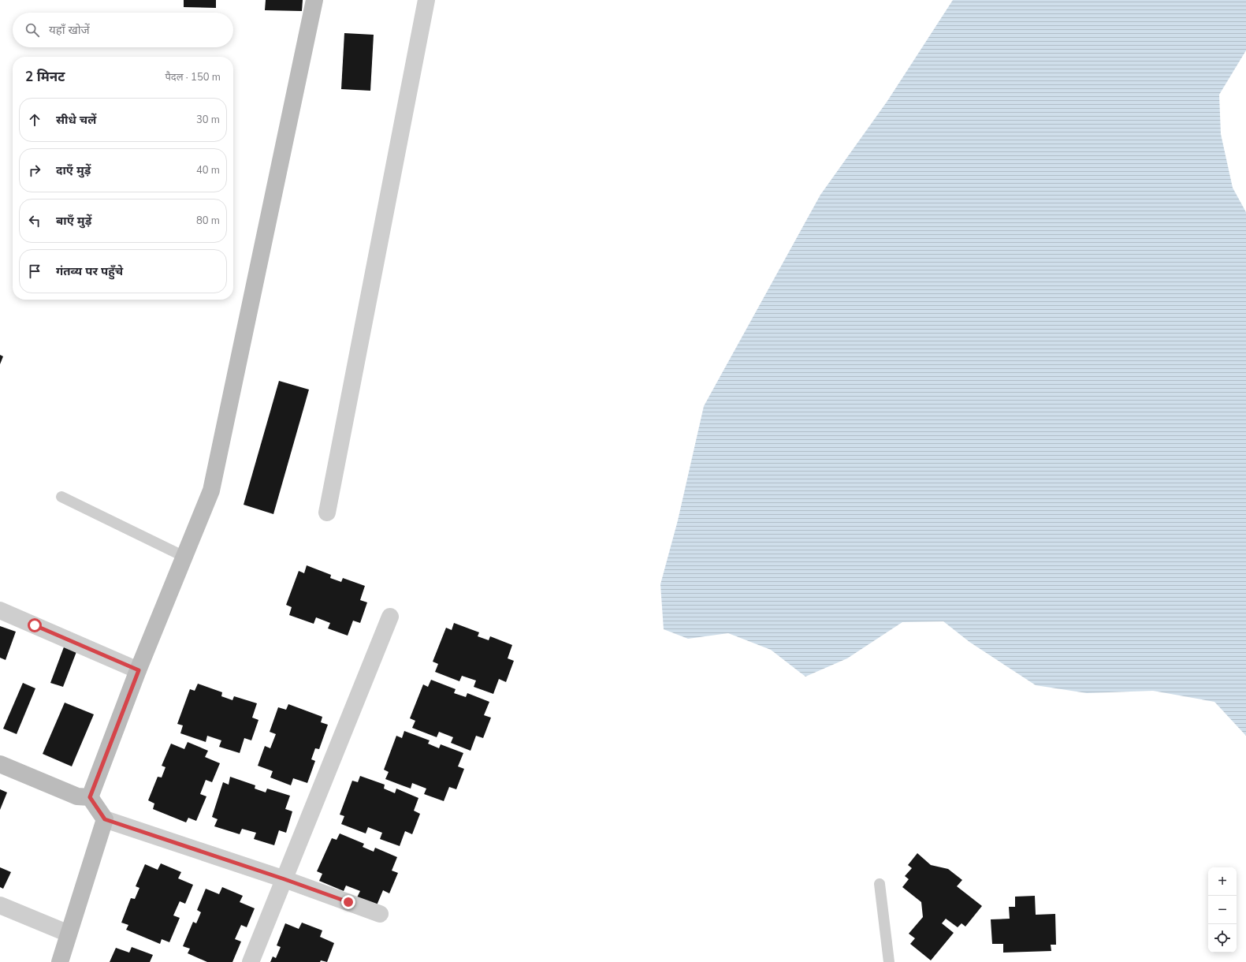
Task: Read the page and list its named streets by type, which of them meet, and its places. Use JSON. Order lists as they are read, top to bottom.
{
  "page": {
    "search": "यहाँ खोजें",
    "heading": ["2 मिनट", "पैदल · 150 m"],
    "list": [
      ["सीधे चलें", "30 m"],
      ["दाएँ मुड़ें", "40 m"],
      ["बाएँ मुड़ें", "80 m"],
      "गंतव्य पर पहुँचे"
    ],
    "map_buttons": ["+", "−"]
  }
}
